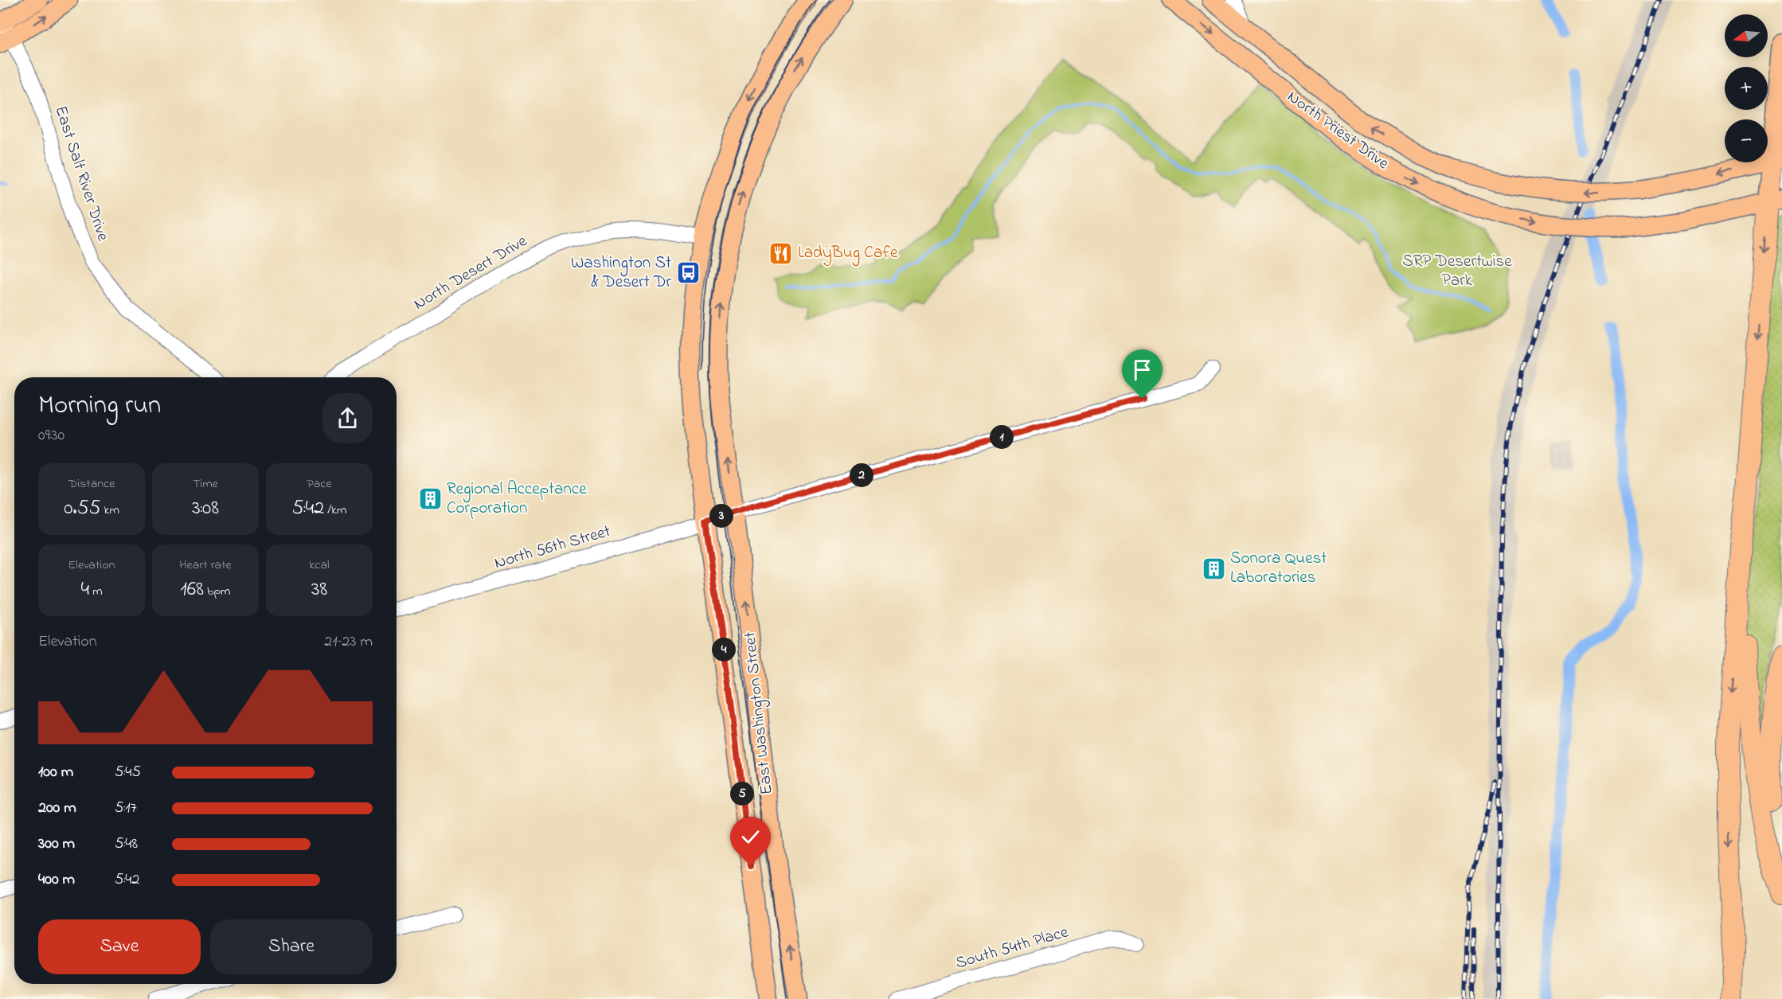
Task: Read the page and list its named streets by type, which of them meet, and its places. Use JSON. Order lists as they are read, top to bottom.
{
  "streets": {
    "main road": ["North Priest Drive", "East Washington Street"],
    "street": [
      "East Salt River Drive",
      "North Desert Drive",
      "North 56th Street",
      "South 54th Place"
    ]
  },
  "crossings": [
    ["North Desert Drive", "East Washington Street"],
    ["North 56th Street", "East Washington Street"]
  ],
  "parks": ["SRP Desertwise Park"],
  "places": {
    "restaurant": ["LadyBug Cafe"],
    "bus stop": ["Washington St & Desert Dr"],
    "building": ["Regional Acceptance Corporation", "Sonora Quest Laboratories"]
  },
  "north": "left",
  "page": {
    "map_buttons": ["+", "−"],
    "heading": ["Morning run", "09:30"],
    "pins": [
      "1",
      "2",
      "3",
      "4",
      "5"
    ],
    "stats": [
      ["Distance", "0.55 km"],
      ["Time", "3:08"],
      ["Pace", "5:42 /km"],
      ["Elevation", "4 m"],
      ["Heart rate", "168 bpm"],
      ["kcal", "38"]
    ],
    "chart": ["Elevation", "21–23 m"],
    "list": [
      {
        "name": "100 m",
        "note": "5:45"
      },
      {
        "name": "200 m",
        "note": "5:17"
      },
      {
        "name": "300 m",
        "note": "5:48"
      },
      {
        "name": "400 m",
        "note": "5:42"
      }
    ],
    "buttons": ["Save", "Share"]
  }
}
